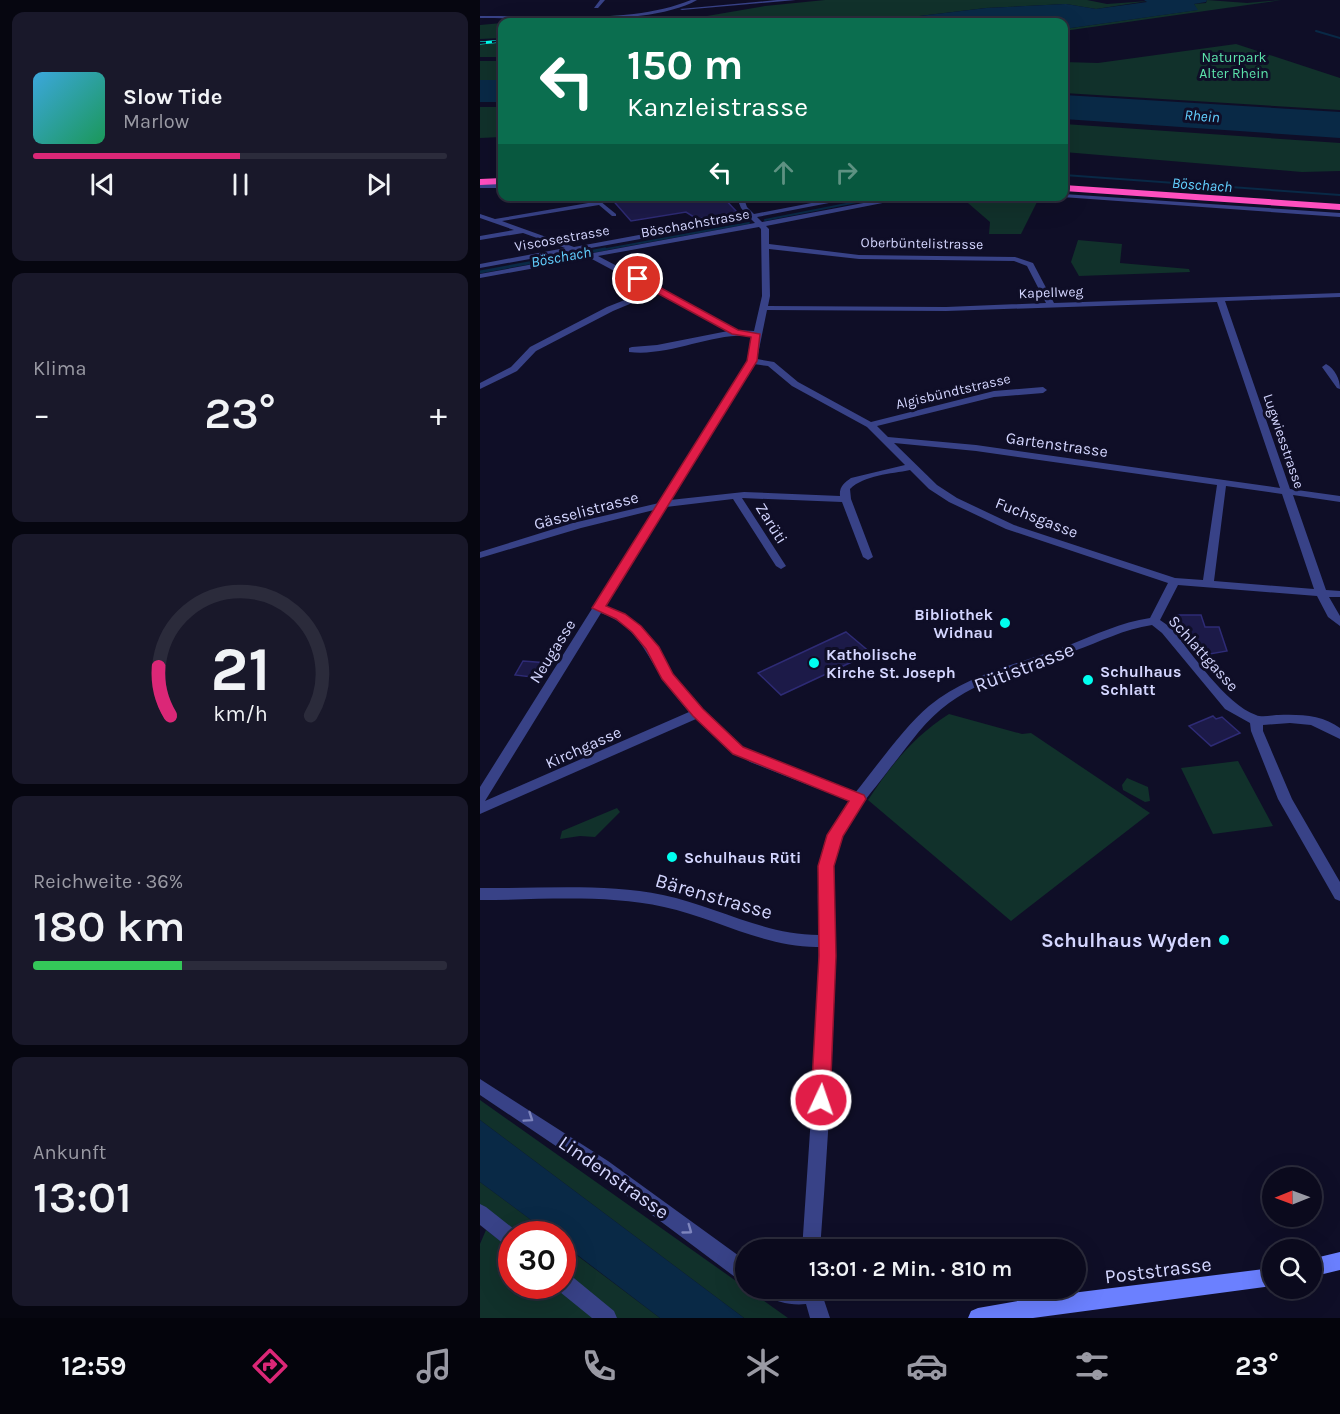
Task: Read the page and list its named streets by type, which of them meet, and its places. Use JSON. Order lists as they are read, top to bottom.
{
  "streets": {
    "main road": ["Poststrasse"],
    "street": [
      "Böschachstrasse",
      "Viscosestrasse",
      "Oberbüntelistrasse",
      "Kapellweg",
      "Algisbündtstrasse",
      "Lugwiesstrasse",
      "Gartenstrasse",
      "Gässelistrasse",
      "Fuchsgasse",
      "Zarüti",
      "Neugasse",
      "Schlattgasse",
      "Rütistrasse",
      "Kirchgasse",
      "Bärenstrasse",
      "Lindenstrasse"
    ]
  },
  "crossings": [
    ["Böschachstrasse", "Neugasse"],
    ["Oberbüntelistrasse", "Kapellweg"],
    ["Oberbüntelistrasse", "Neugasse"],
    ["Kapellweg", "Lugwiesstrasse"],
    ["Kapellweg", "Neugasse"],
    ["Algisbündtstrasse", "Fuchsgasse"],
    ["Lugwiesstrasse", "Gartenstrasse"],
    ["Lugwiesstrasse", "Fuchsgasse"],
    ["Gartenstrasse", "Fuchsgasse"],
    ["Gässelistrasse", "Zarüti"],
    ["Gässelistrasse", "Neugasse"],
    ["Fuchsgasse", "Neugasse"],
    ["Fuchsgasse", "Schlattgasse"],
    ["Schlattgasse", "Rütistrasse"],
    ["Rütistrasse", "Bärenstrasse"]
  ],
  "one_way": ["Lindenstrasse"],
  "water": ["Rhein", "Böschach"],
  "parks": ["Naturpark Alter Rhein"],
  "places": [
    "Bibliothek Widnau",
    "Katholische Kirche St. Joseph",
    "Schulhaus Schlatt",
    "Schulhaus Rüti",
    "Schulhaus Wyden"
  ],
  "north": "left",
  "page": {
    "turn": ["150 m", "Kanzleistrasse"],
    "song": ["Slow Tide", "Marlow"],
    "tile": [
      "Klima",
      ["Reichweite · 36%", "180 km"],
      ["Ankunft", "13:01"]
    ],
    "heat": ["−", "23°", "+"],
    "limit": "30",
    "trip": "13:01 · 2 Min. · 810 m",
    "tabs": ["12:59", "23°"],
    "gauge": ["21", "km/h"]
  }
}
